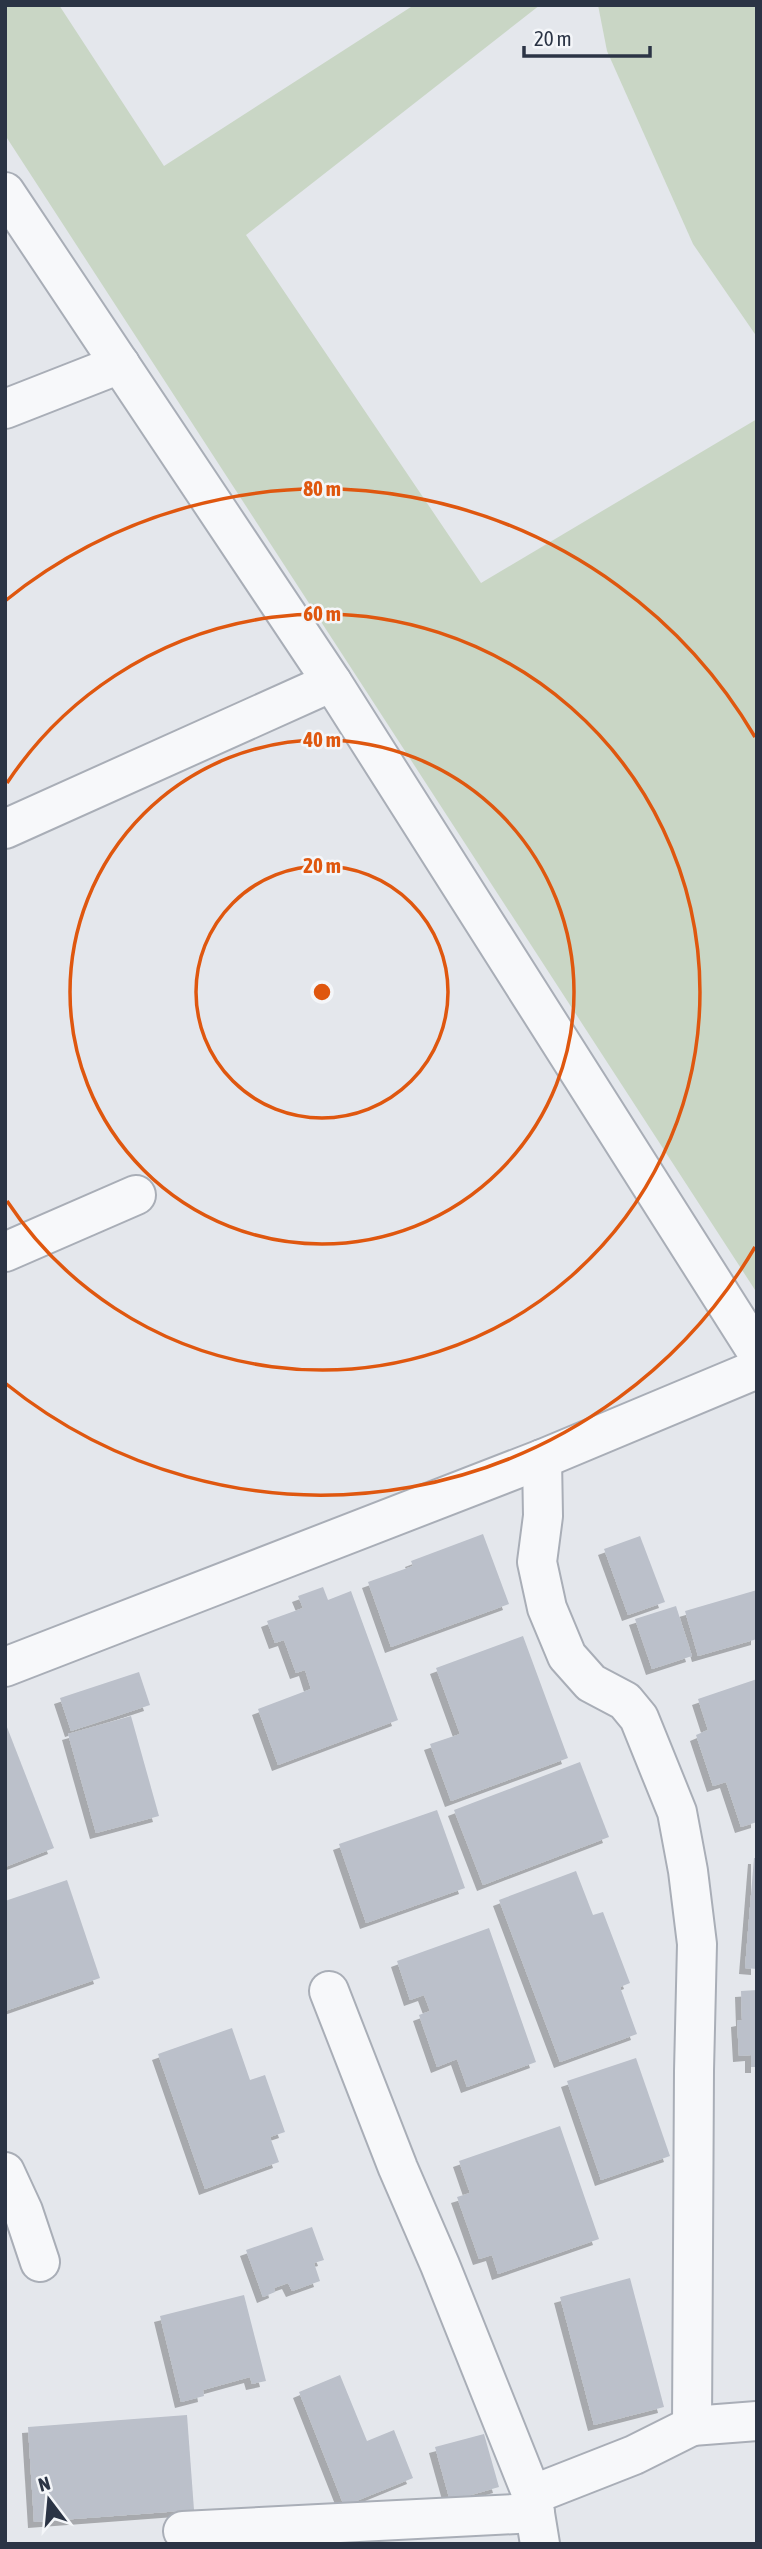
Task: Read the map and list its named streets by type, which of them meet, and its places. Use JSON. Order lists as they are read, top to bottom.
{
  "scale_bar": "20 m",
  "north": "top",
  "rings": [
    "80 m",
    "60 m",
    "40 m",
    "20 m"
  ]
}
